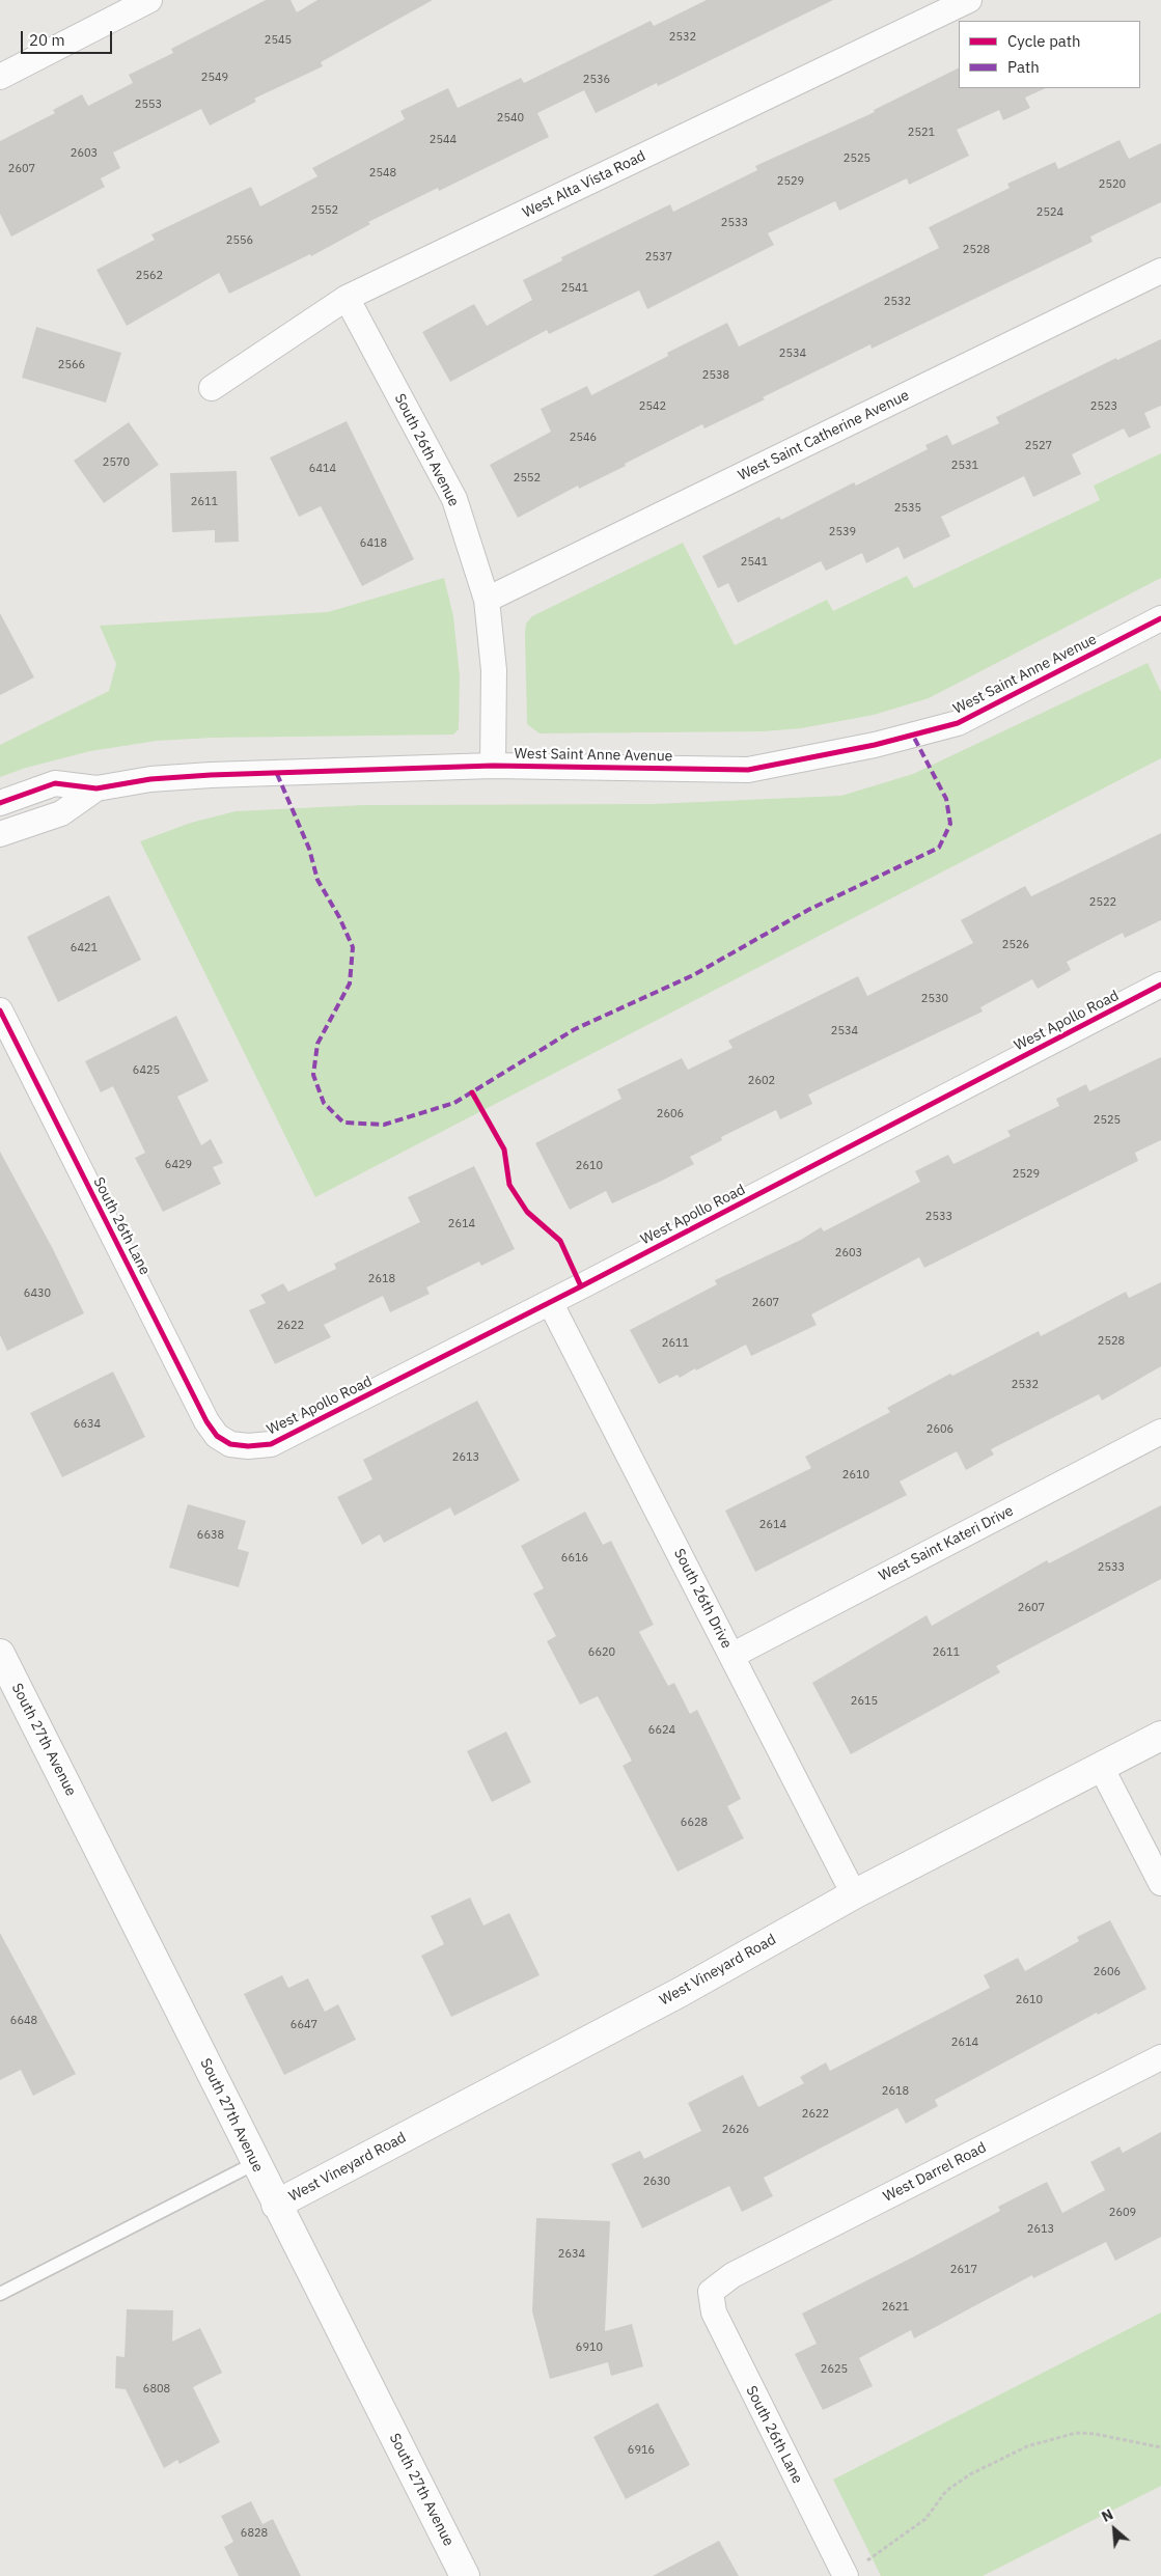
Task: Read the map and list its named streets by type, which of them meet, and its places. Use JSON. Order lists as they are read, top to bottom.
{
  "streets": {
    "main road": ["South 27th Avenue", "West Vineyard Road"],
    "street": [
      "West Alta Vista Road",
      "West Saint Catherine Avenue",
      "South 26th Avenue",
      "West Saint Anne Avenue",
      "West Apollo Road",
      "South 26th Lane",
      "West Saint Kateri Drive",
      "South 26th Drive",
      "West Darrel Road"
    ]
  },
  "crossings": [
    ["West Alta Vista Road", "South 26th Avenue"],
    ["West Saint Catherine Avenue", "South 26th Avenue"],
    ["South 26th Avenue", "West Saint Anne Avenue"],
    ["West Apollo Road", "South 26th Lane"],
    ["West Apollo Road", "South 26th Drive"],
    ["South 26th Lane", "West Darrel Road"],
    ["West Saint Kateri Drive", "South 26th Drive"],
    ["South 26th Drive", "West Vineyard Road"],
    ["South 27th Avenue", "West Vineyard Road"]
  ],
  "house_numbers": [
    "2532",
    "2545",
    "2549",
    "2536",
    "2553",
    "2540",
    "2521",
    "2544",
    "2603",
    "2525",
    "2607",
    "2548",
    "2529",
    "2520",
    "2552",
    "2524",
    "2533",
    "2556",
    "2528",
    "2537",
    "2562",
    "2541",
    "2532",
    "2534",
    "2566",
    "2538",
    "2542",
    "2523",
    "2546",
    "2527",
    "2570",
    "2531",
    "6414",
    "2552",
    "2611",
    "2535",
    "2539",
    "6418",
    "2541",
    "2522",
    "2526",
    "6421",
    "2530",
    "2534",
    "6425",
    "2602",
    "2606",
    "2525",
    "6429",
    "2610",
    "2529",
    "2533",
    "2614",
    "2603",
    "2618",
    "6430",
    "2607",
    "2622",
    "2528",
    "2611",
    "2532",
    "6634",
    "2606",
    "2613",
    "2610",
    "2614",
    "6638",
    "6616",
    "2533",
    "2607",
    "6620",
    "2611",
    "2615",
    "6624",
    "6628",
    "2606",
    "2610",
    "6648",
    "6647",
    "2614",
    "2618",
    "2622",
    "2626",
    "2630",
    "2609",
    "2613",
    "2634",
    "2617",
    "2621",
    "6910",
    "2625",
    "6808",
    "6916",
    "6828"
  ],
  "legend": ["Cycle path", "Path"],
  "scale_bar": "20 m",
  "north": "top left"
}
